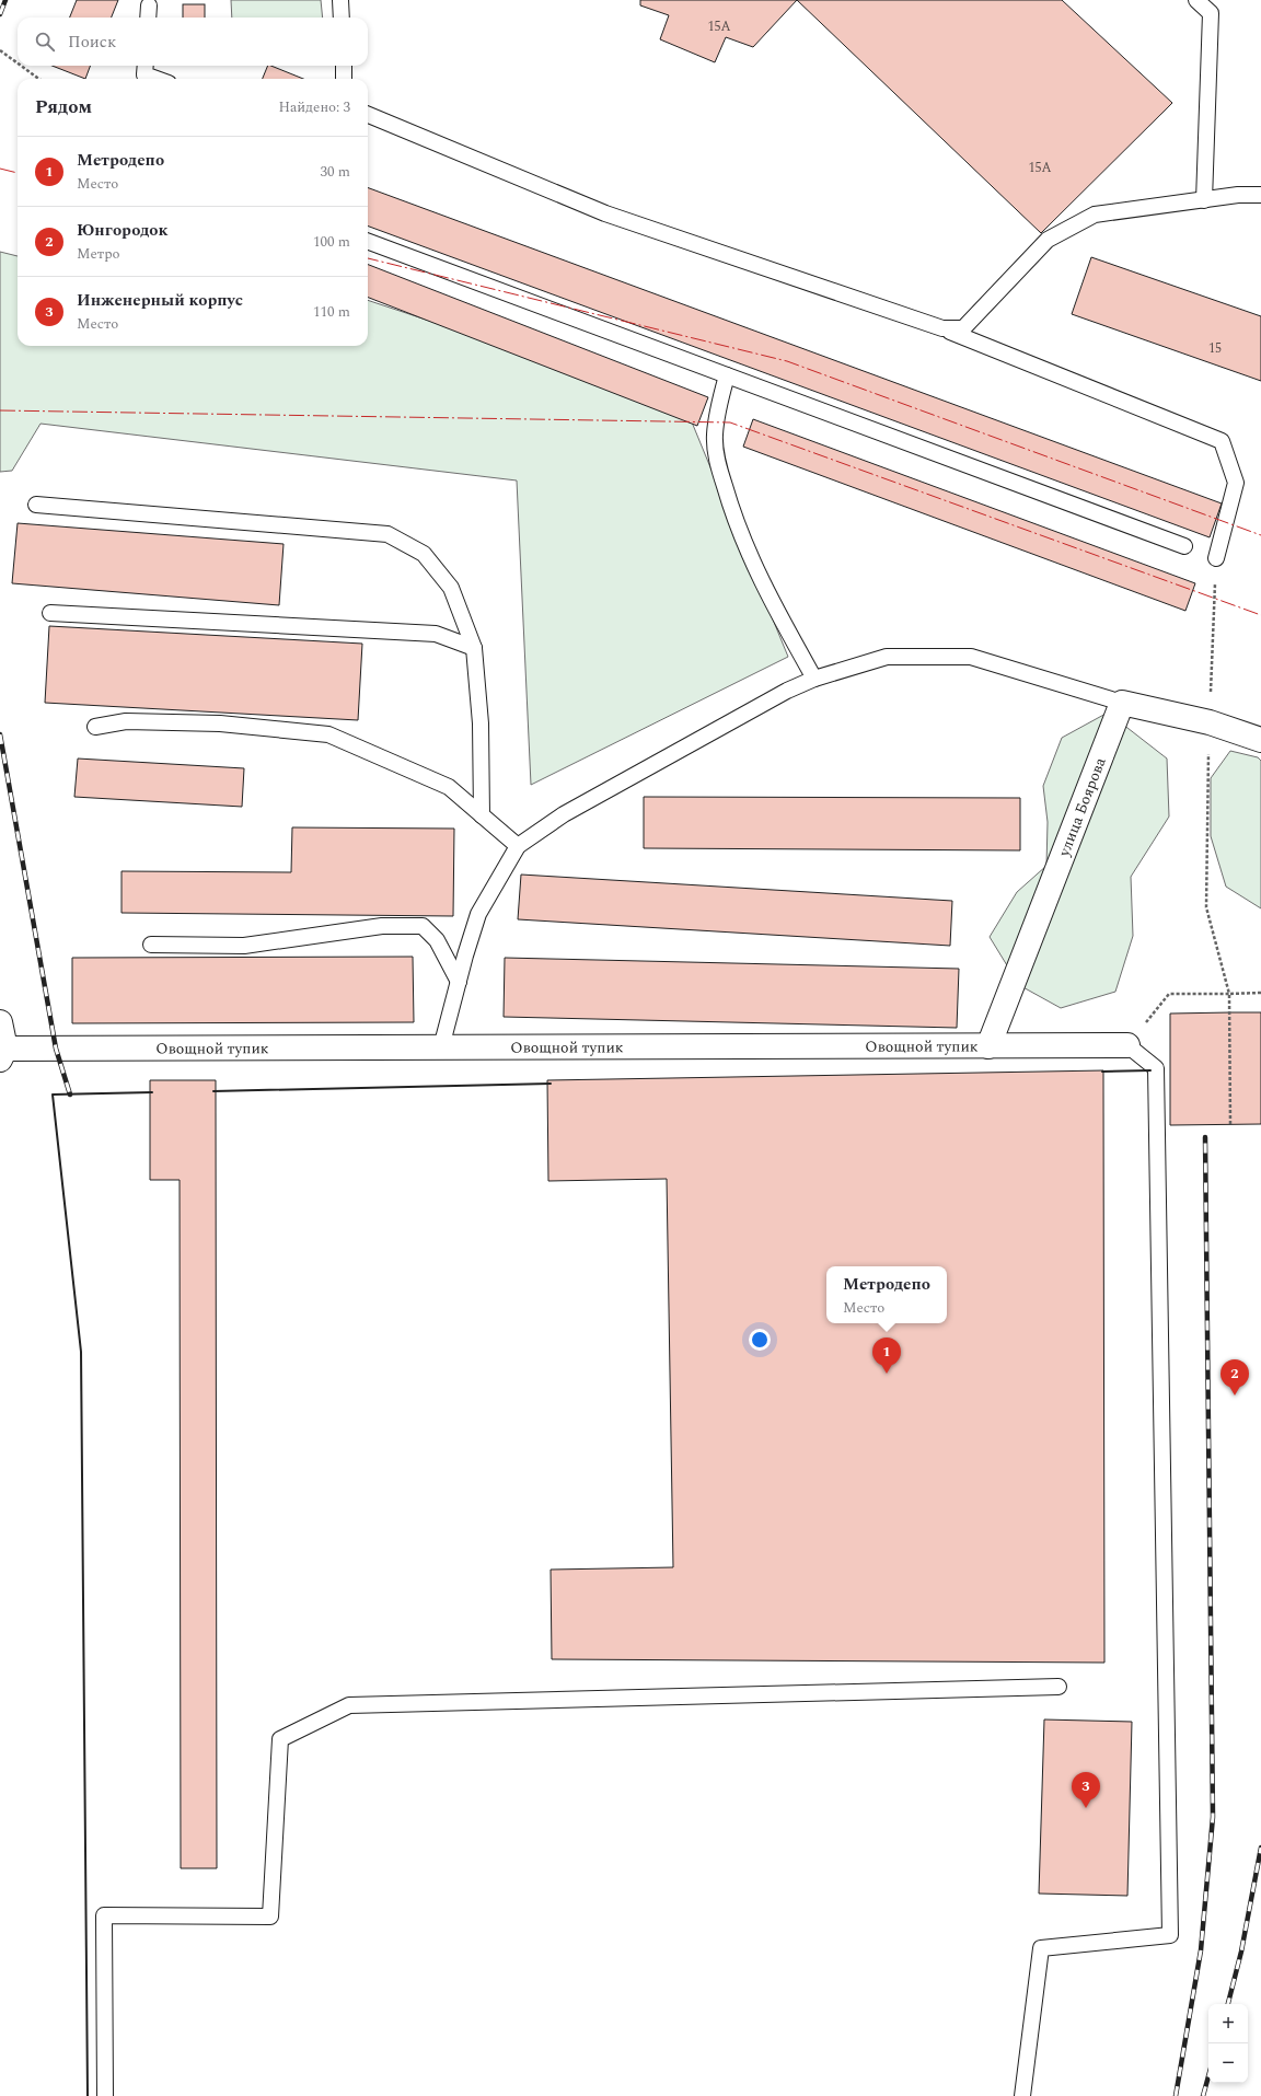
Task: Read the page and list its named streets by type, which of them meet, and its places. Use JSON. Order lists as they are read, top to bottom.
{
  "streets": {
    "street": ["улица Боярова", "Овощной тупик"]
  },
  "crossings": [
    ["улица Боярова", "Овощной тупик"]
  ],
  "house_numbers": ["15А", "15А", "15"],
  "page": {
    "search": "Поиск",
    "heading": ["Рядом", "Найдено: 3"],
    "list": [
      {
        "mark": "1",
        "name": "Метродепо",
        "note": "Место",
        "value": "30 m"
      },
      {
        "mark": "2",
        "name": "Юнгородок",
        "note": "Метро",
        "value": "100 m"
      },
      {
        "mark": "3",
        "name": "Инженерный корпус",
        "note": "Место",
        "value": "110 m"
      }
    ],
    "popup": ["Метродепо", "Место"],
    "pins": ["1", "2", "3"],
    "map_buttons": ["+", "−"]
  }
}
